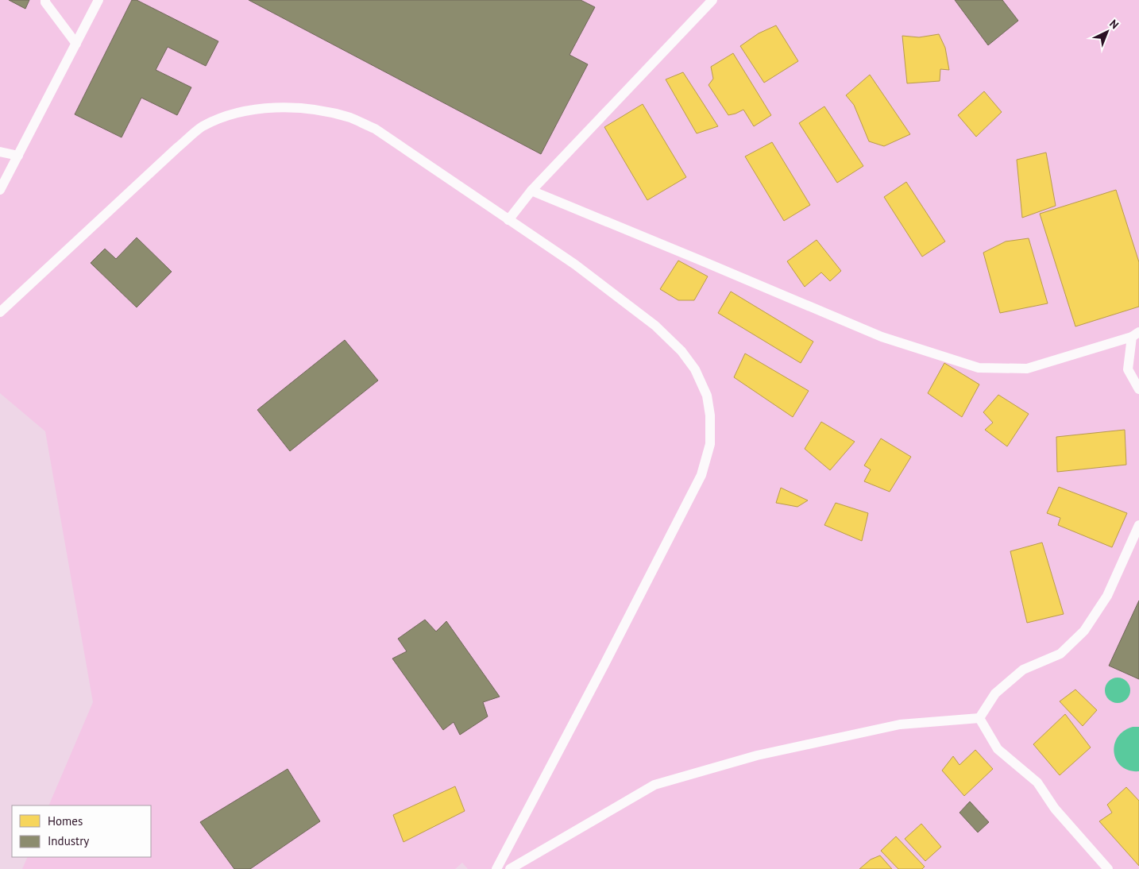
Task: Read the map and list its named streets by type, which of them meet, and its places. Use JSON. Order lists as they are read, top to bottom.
{
  "legend": ["Homes", "Industry"],
  "north": "top right"
}
